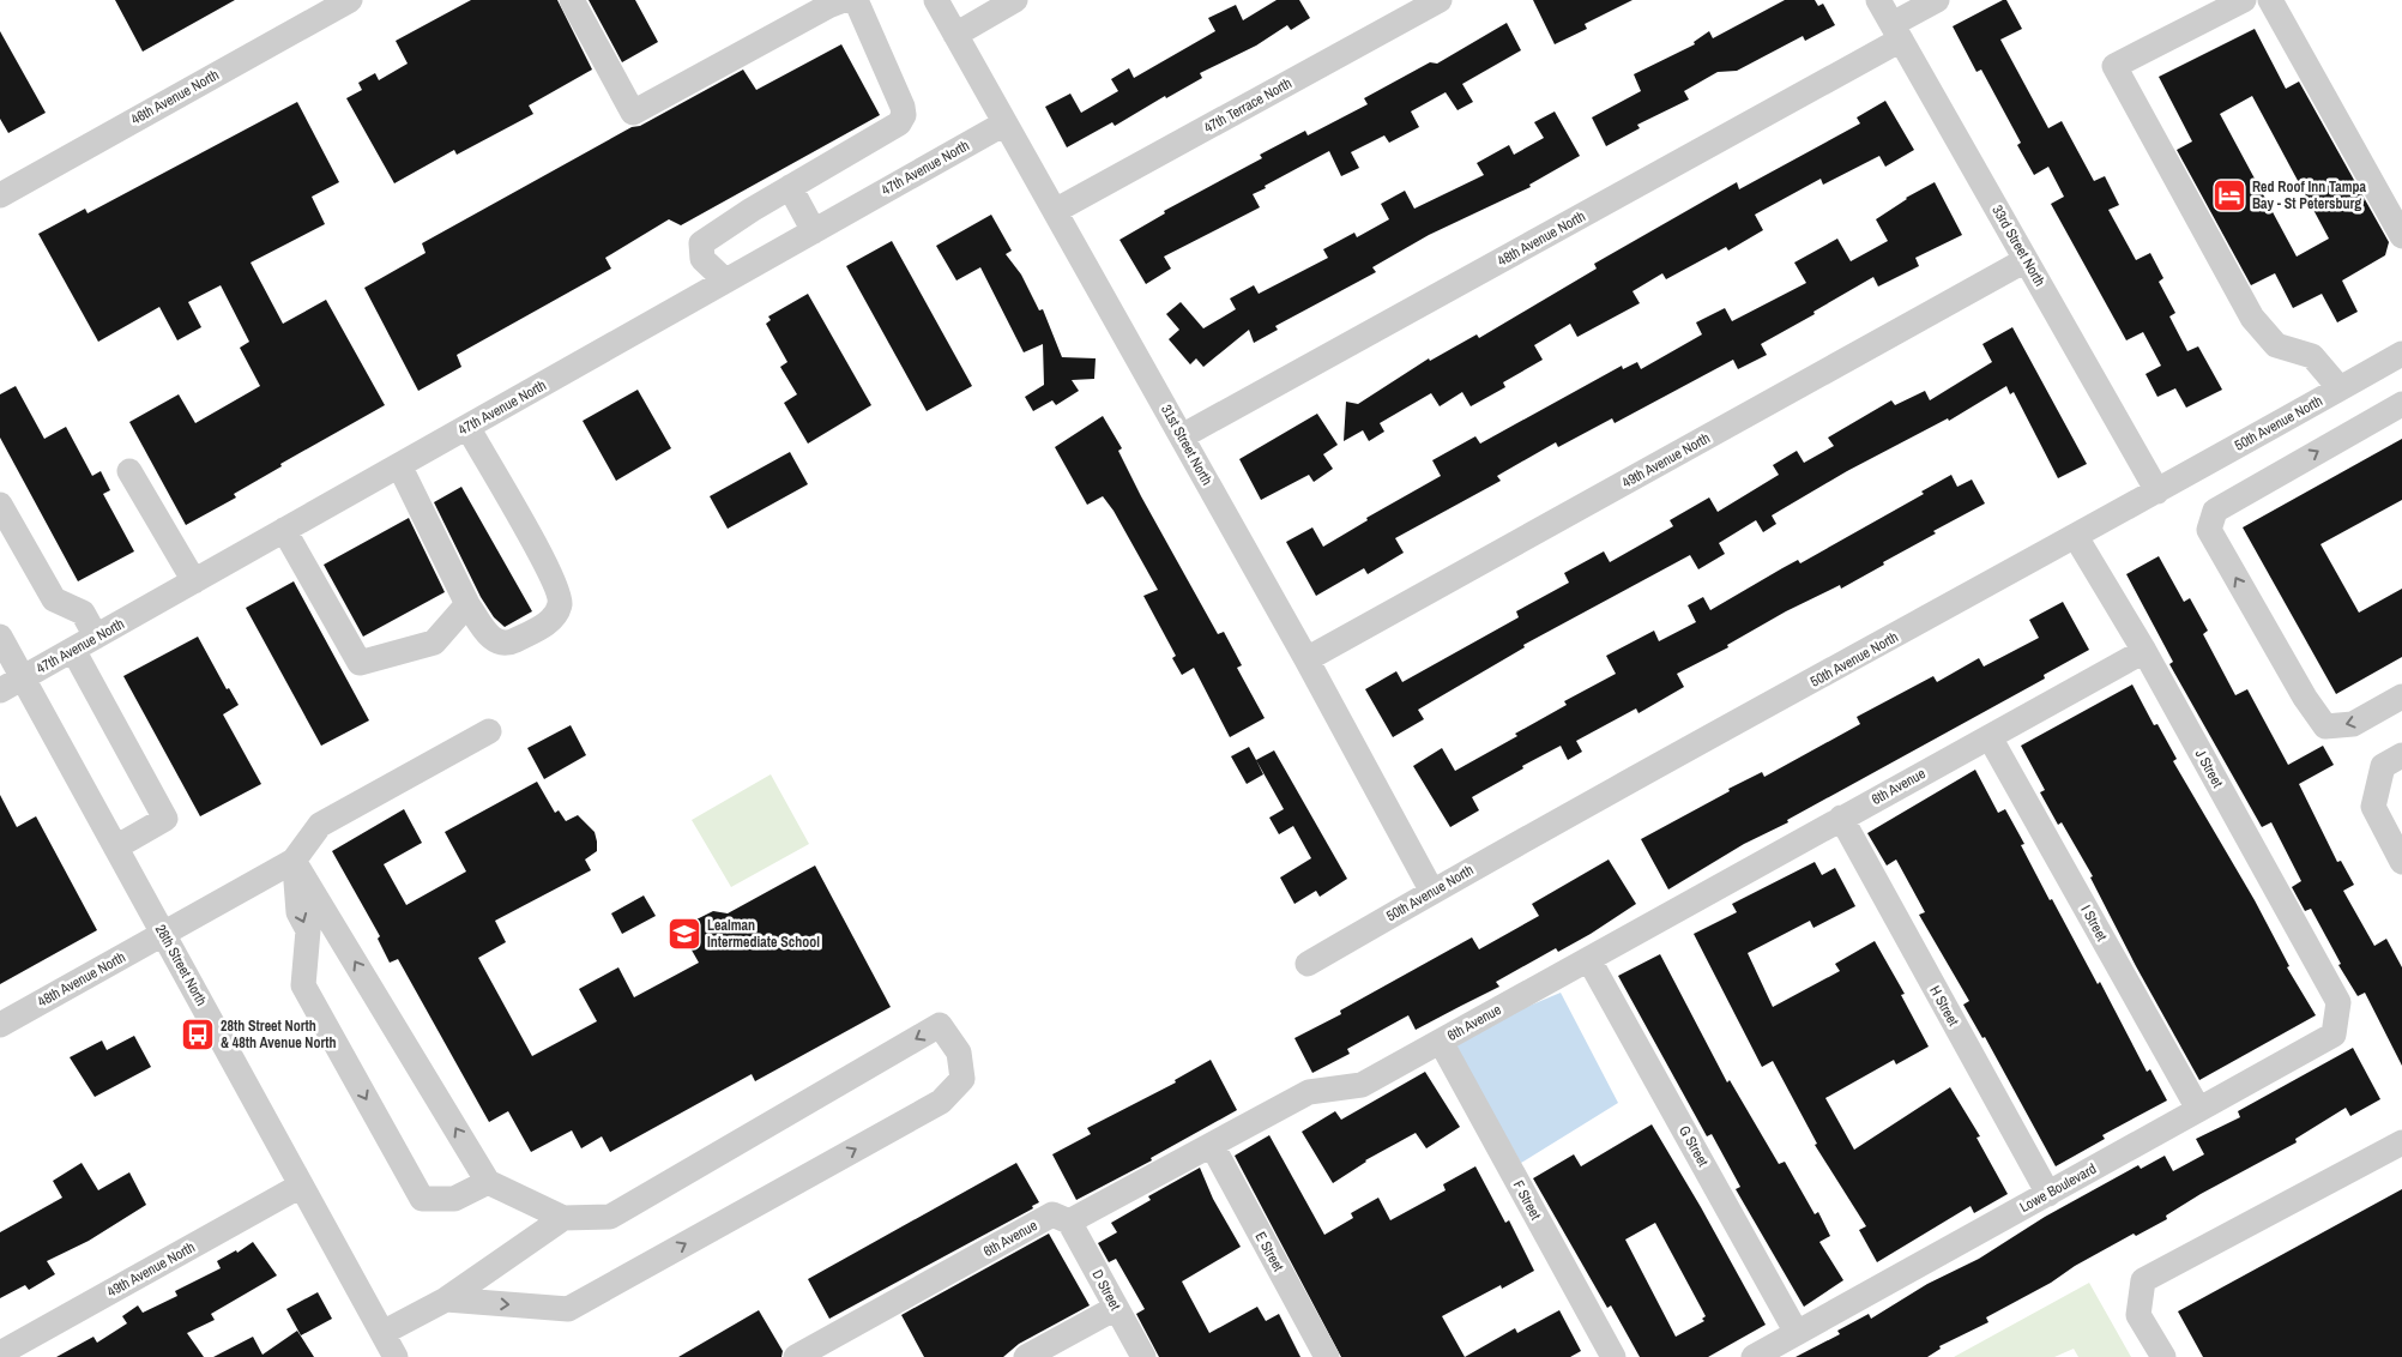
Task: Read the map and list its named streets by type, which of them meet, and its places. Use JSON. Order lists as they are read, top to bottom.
{
  "streets": {
    "street": [
      "46th Avenue North",
      "47th Terrace North",
      "47th Avenue North",
      "48th Avenue North",
      "33rd Street North",
      "50th Avenue North",
      "31st Street North",
      "49th Avenue North",
      "J Street",
      "6th Avenue",
      "I Street",
      "28th Street North",
      "H Street",
      "G Street",
      "Lowe Boulevard",
      "F Street",
      "E Street",
      "D Street"
    ]
  },
  "crossings": [
    ["47th Terrace North", "31st Street North"],
    ["47th Avenue North", "31st Street North"],
    ["47th Avenue North", "28th Street North"],
    ["48th Avenue North", "33rd Street North"],
    ["48th Avenue North", "31st Street North"],
    ["48th Avenue North", "28th Street North"],
    ["33rd Street North", "50th Avenue North"],
    ["33rd Street North", "49th Avenue North"],
    ["50th Avenue North", "31st Street North"],
    ["50th Avenue North", "J Street"],
    ["31st Street North", "49th Avenue North"],
    ["49th Avenue North", "28th Street North"],
    ["J Street", "6th Avenue"],
    ["J Street", "Lowe Boulevard"],
    ["6th Avenue", "I Street"],
    ["6th Avenue", "H Street"],
    ["6th Avenue", "G Street"],
    ["6th Avenue", "F Street"],
    ["6th Avenue", "E Street"],
    ["6th Avenue", "D Street"],
    ["I Street", "Lowe Boulevard"],
    ["H Street", "Lowe Boulevard"],
    ["G Street", "Lowe Boulevard"]
  ],
  "places": {
    "hotel": ["Red Roof Inn Tampa Bay - St Petersburg"],
    "school or university": ["Lealman Intermediate School"],
    "bus stop": ["28th Street North & 48th Avenue North"]
  }
}
